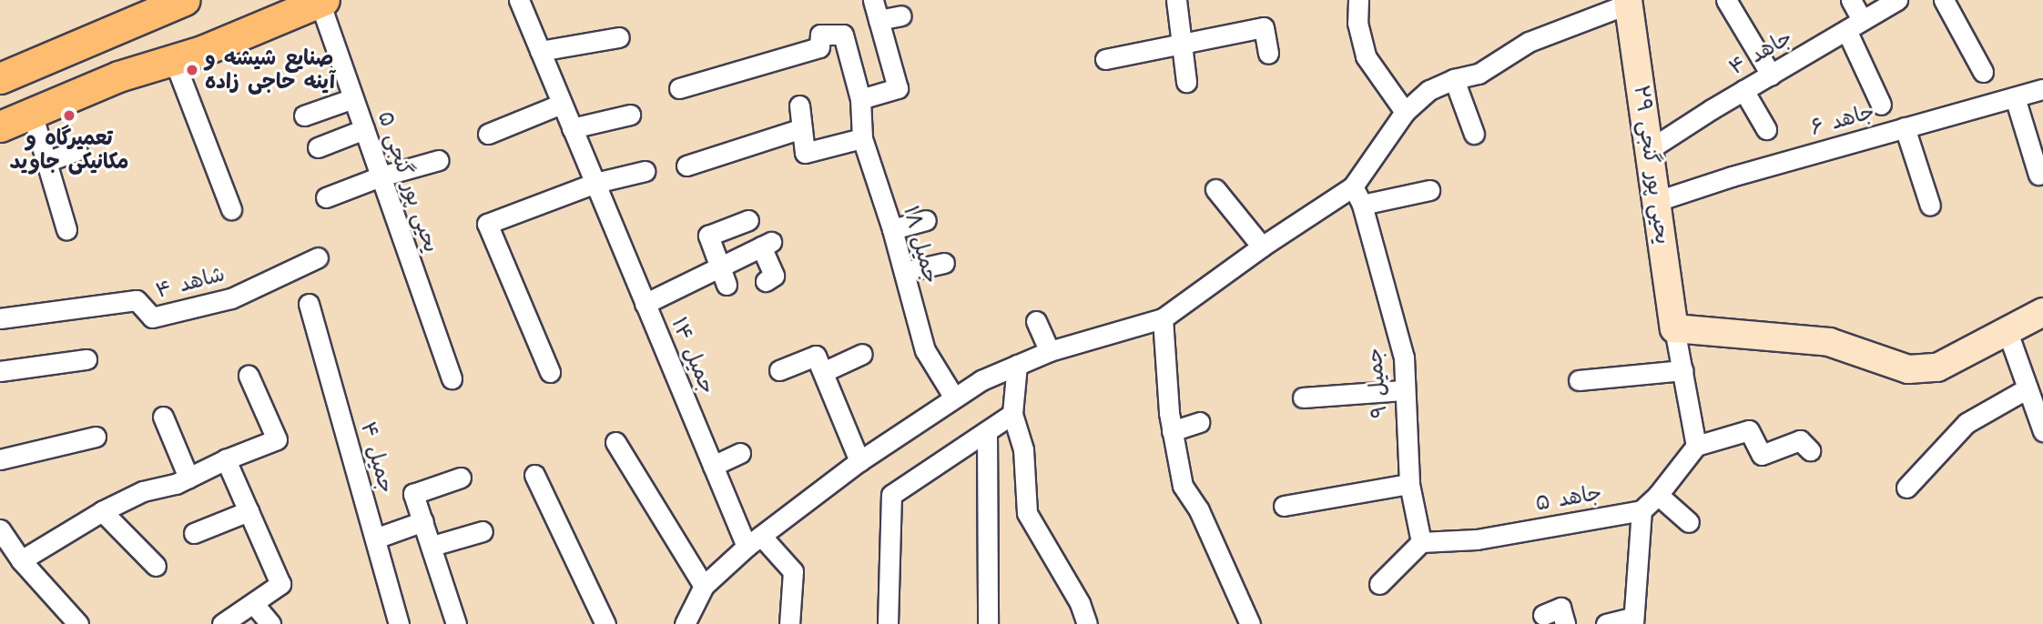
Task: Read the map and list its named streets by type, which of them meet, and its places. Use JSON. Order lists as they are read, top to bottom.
{
  "streets": {
    "main road": ["یحیی پور گنجی ۲۹"],
    "street": [
      "جاهد ۴",
      "جاهد ۶",
      "یحیی پور گنجی ۵",
      "جمیل ۱۸",
      "شاهد ۴",
      "جمیل ۱۴",
      "جمیل ۹",
      "جمیل ۴",
      "جاهد ۵"
    ]
  },
  "crossings": [
    ["جاهد ۴", "یحیی پور گنجی ۲۹"],
    ["جاهد ۶", "یحیی پور گنجی ۲۹"],
    ["جمیل ۹", "جاهد ۵"]
  ],
  "places": ["صنایع شیشه و آینه حاجی زاده", "تعمیرگاه و مکانیکی جاوید"]
}
